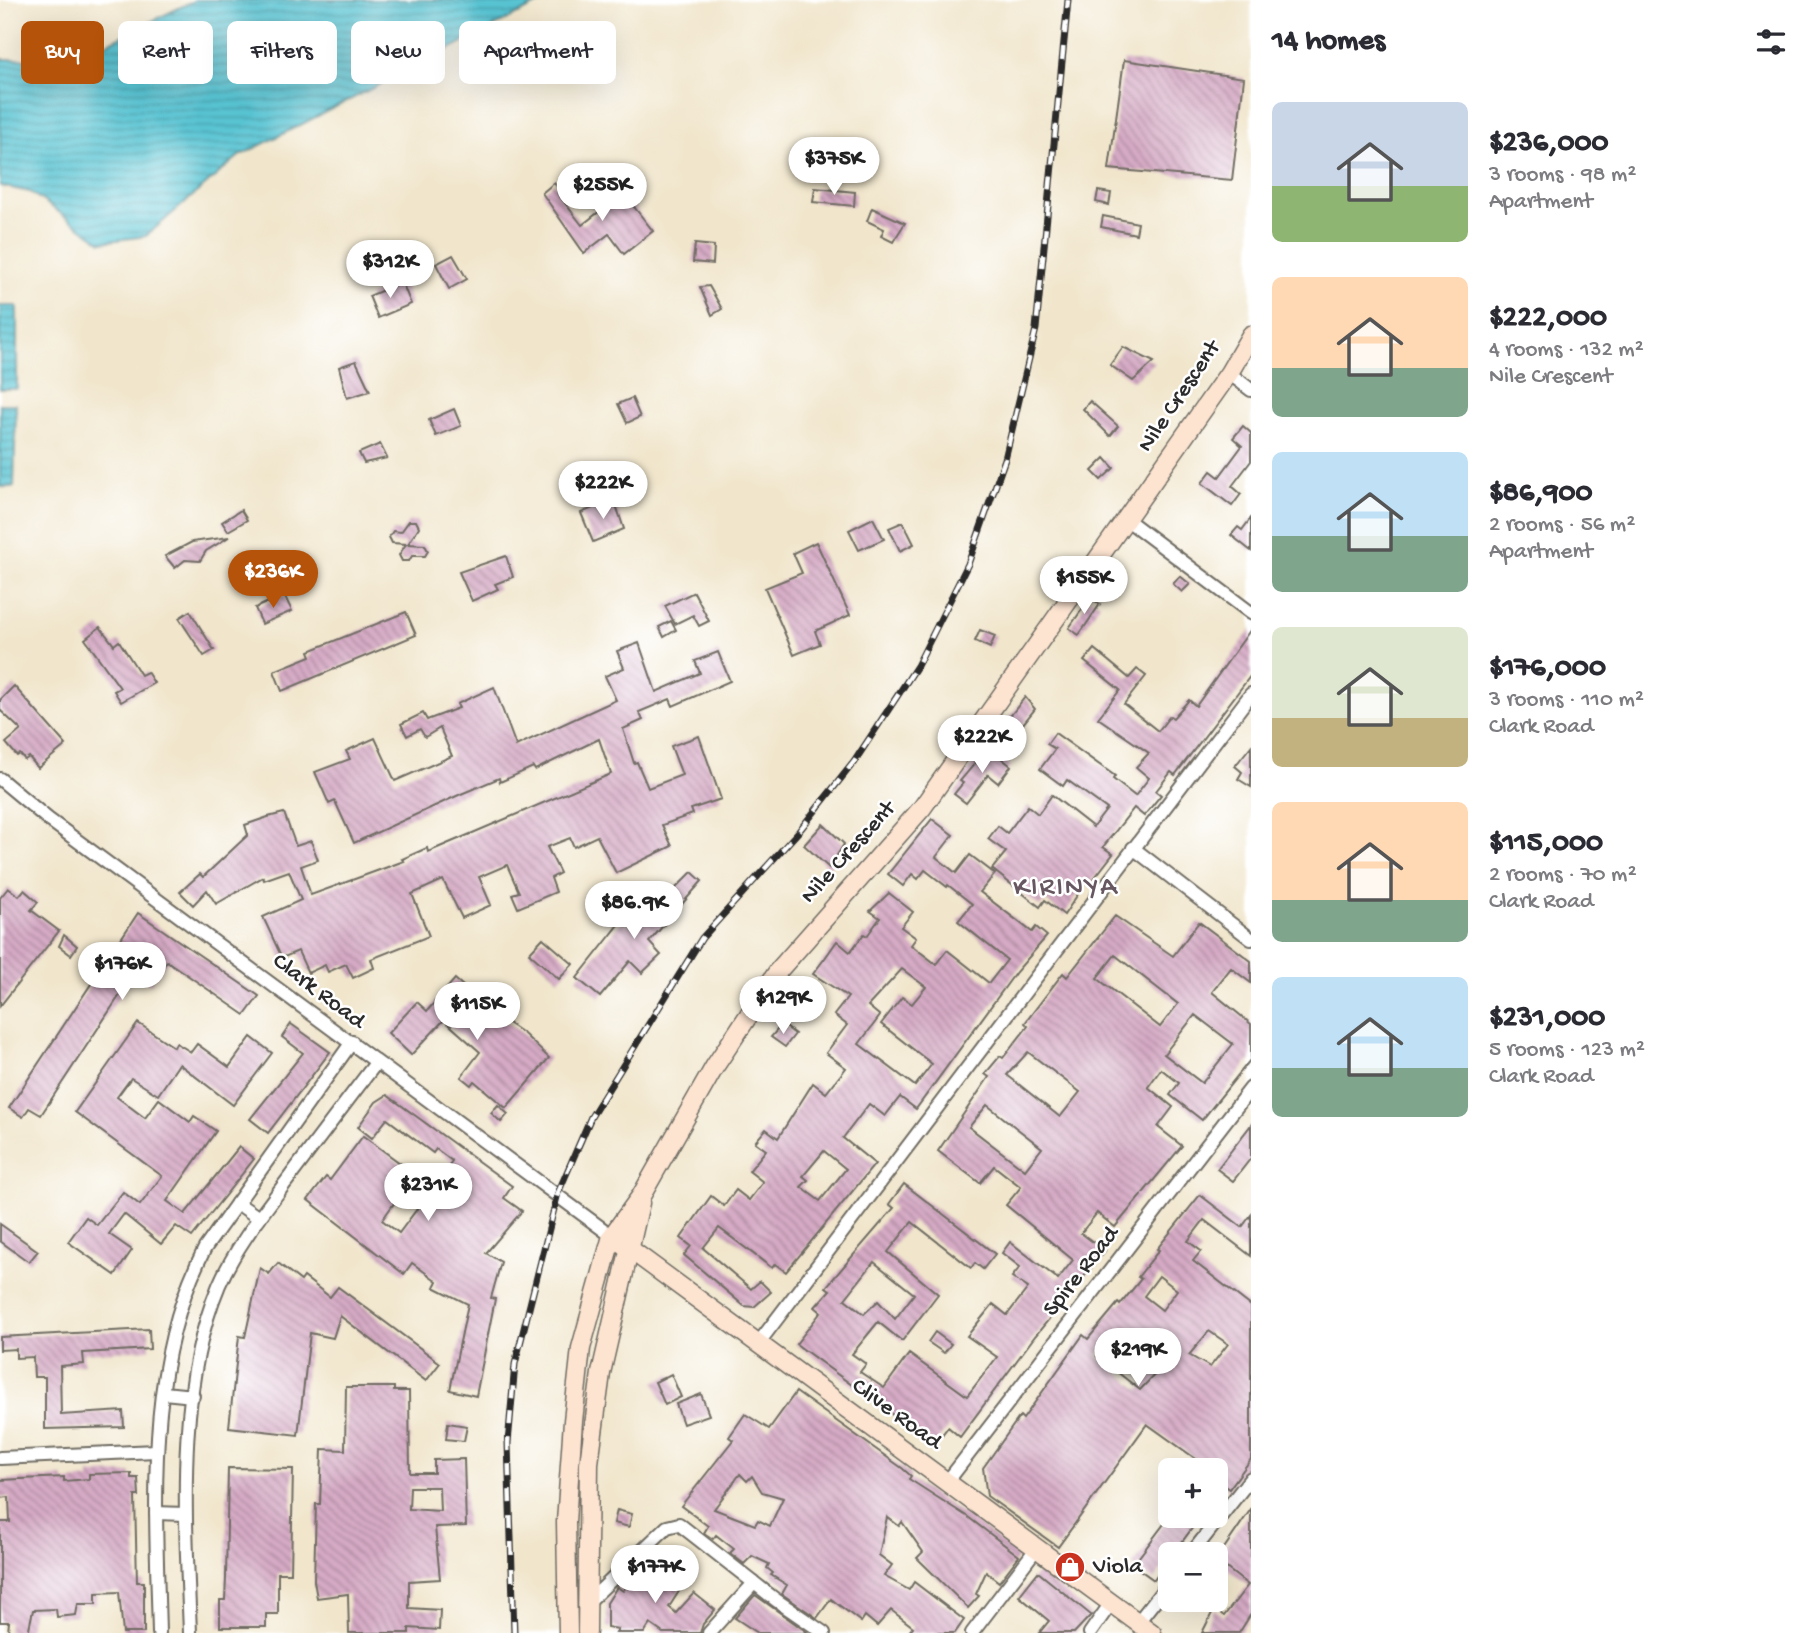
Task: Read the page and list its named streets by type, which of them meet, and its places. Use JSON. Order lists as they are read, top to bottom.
{
  "streets": {
    "street": [
      "Nile Crescent",
      "Clark Road",
      "Spire Road",
      "Clive Road"
    ]
  },
  "crossings": [
    ["Nile Crescent", "Clark Road"],
    ["Nile Crescent", "Clive Road"],
    ["Clark Road", "Clive Road"],
    ["Spire Road", "Clive Road"]
  ],
  "districts": ["KIRINYA"],
  "places": {
    "shop": ["Viola"]
  },
  "page": {
    "heading": "14 homes",
    "chip": [
      "Buy",
      "Rent",
      "Filters",
      "New",
      "Apartment"
    ],
    "list": [
      {
        "name": "$236,000",
        "note": "3 rooms · 98 m² · Apartment"
      },
      {
        "name": "$222,000",
        "note": "4 rooms · 132 m² · Nile Crescent"
      },
      {
        "name": "$86,900",
        "note": "2 rooms · 56 m² · Apartment"
      },
      {
        "name": "$176,000",
        "note": "3 rooms · 110 m² · Clark Road"
      },
      {
        "name": "$115,000",
        "note": "2 rooms · 70 m² · Clark Road"
      },
      {
        "name": "$231,000",
        "note": "5 rooms · 123 m² · Clark Road"
      }
    ],
    "price": [
      "$375K",
      "$255K",
      "$312K",
      "$222K",
      "$236K",
      "$155K",
      "$222K",
      "$86.9K",
      "$176K",
      "$129K",
      "$115K",
      "$231K",
      "$219K",
      "$177K"
    ],
    "map_buttons": ["+", "−"]
  }
}
